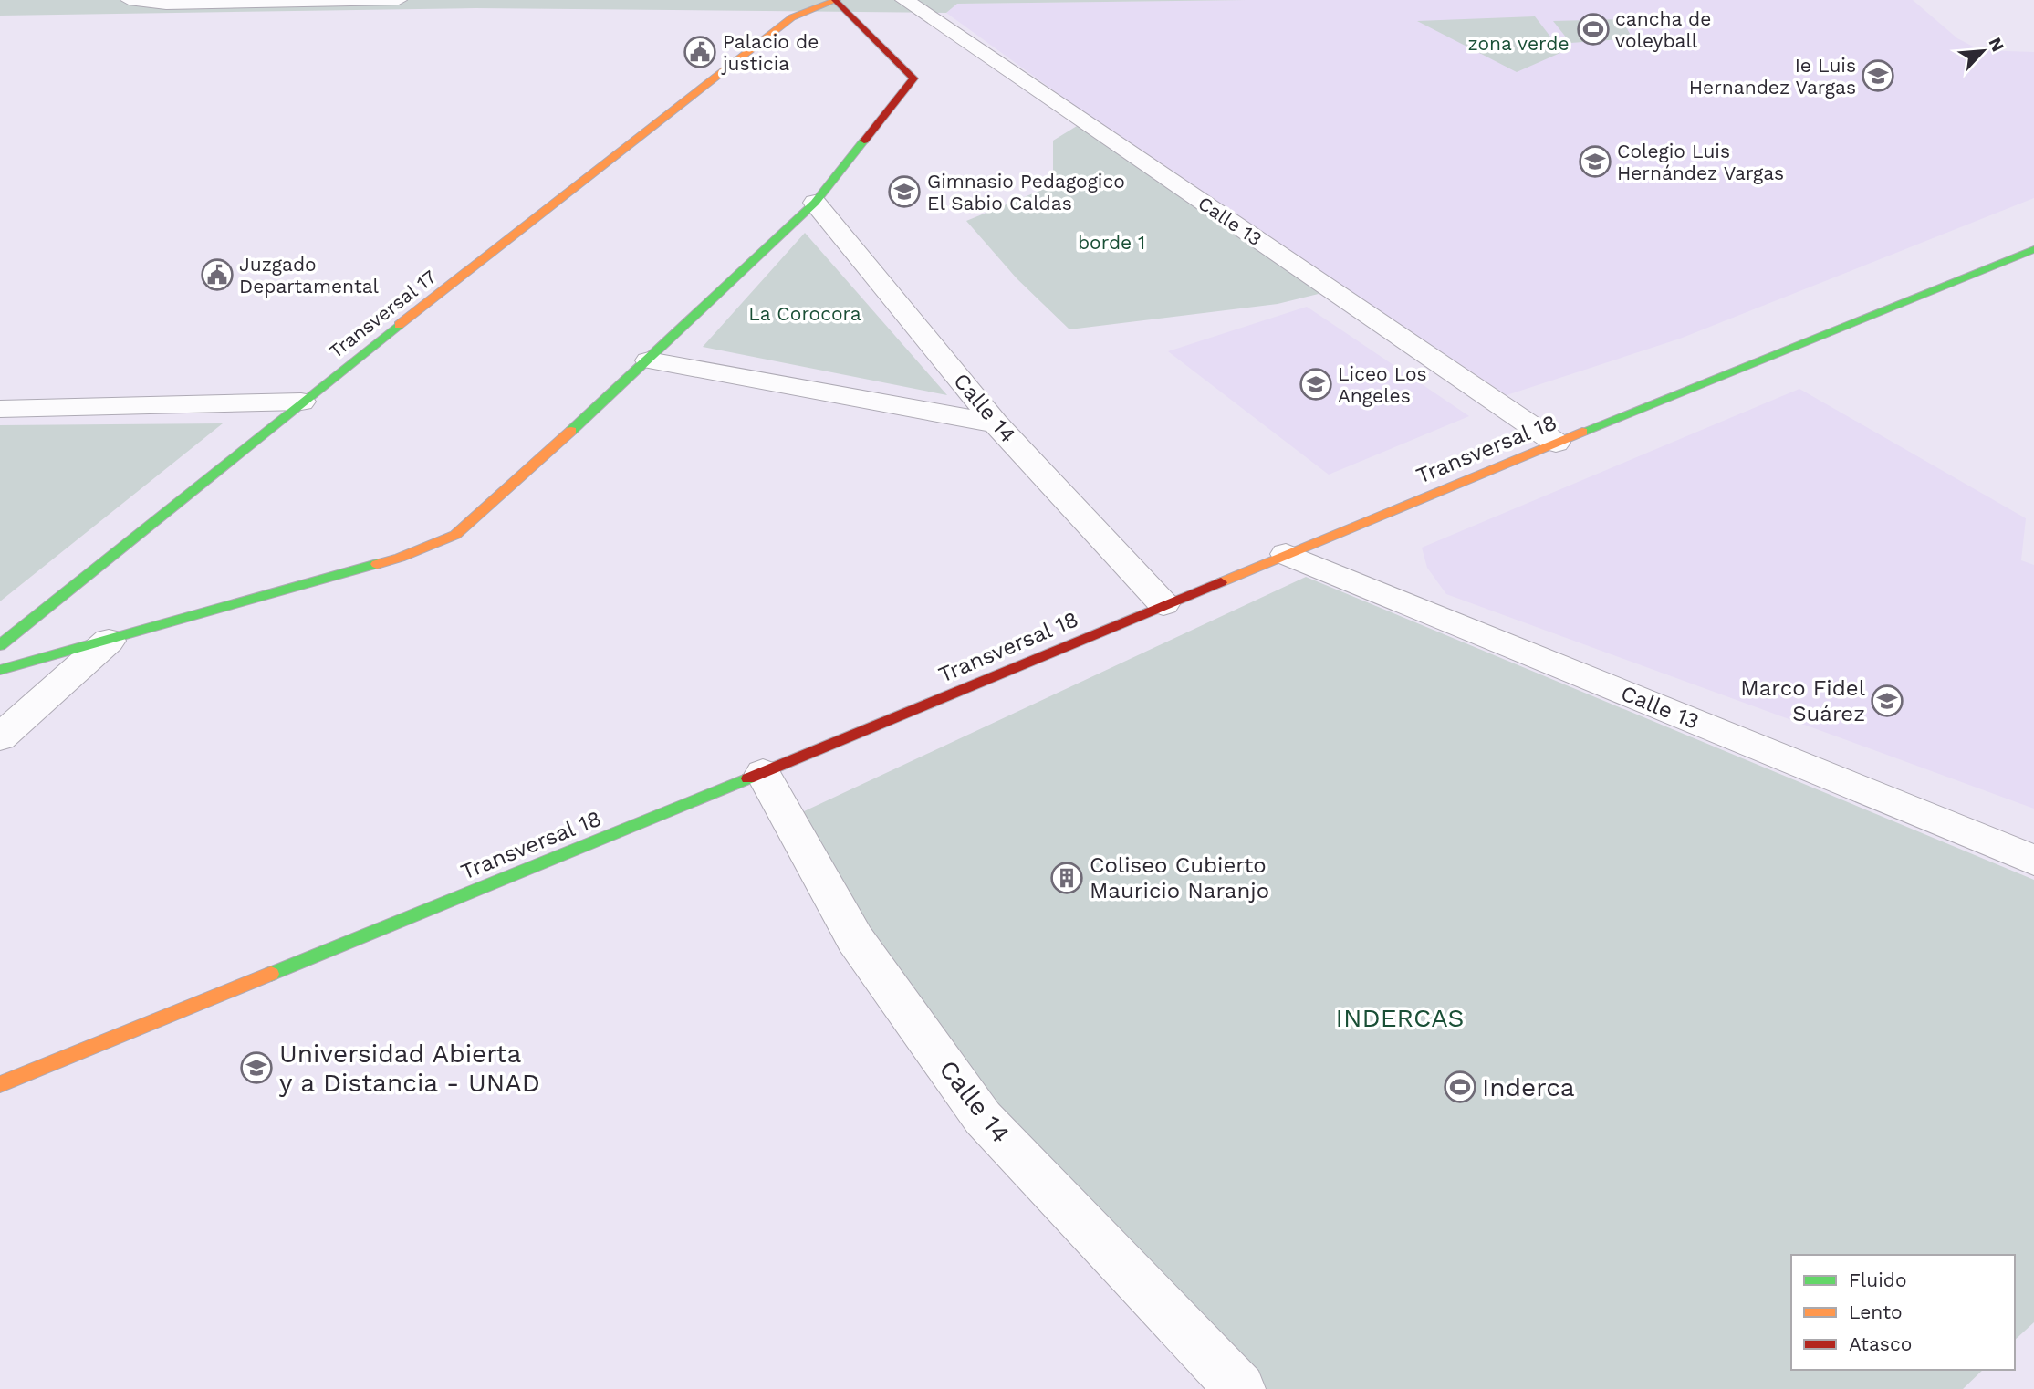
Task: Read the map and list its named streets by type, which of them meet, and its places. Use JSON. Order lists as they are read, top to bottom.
{
  "streets": {
    "street": [
      "Calle 13",
      "Transversal 17",
      "Calle 14",
      "Transversal 18"
    ]
  },
  "crossings": [
    ["Calle 13", "Transversal 18"],
    ["Calle 14", "Transversal 18"]
  ],
  "parks": [
    "zona verde",
    "borde 1",
    "La Corocora",
    "INDERCAS"
  ],
  "places": {
    "sports": ["cancha de voleyball", "Inderca"],
    "public building": ["Palacio de justicia", "Juzgado Departamental"],
    "school or university": [
      "Ie Luis Hernandez Vargas",
      "Colegio Luis Hernández Vargas",
      "Gimnasio Pedagogico El Sabio Caldas",
      "Liceo Los Angeles",
      "Marco Fidel Suárez",
      "Universidad Abierta y a Distancia - UNAD"
    ],
    "building": ["Coliseo Cubierto Mauricio Naranjo"]
  },
  "legend": ["Fluido", "Lento", "Atasco"],
  "north": "top right"
}
